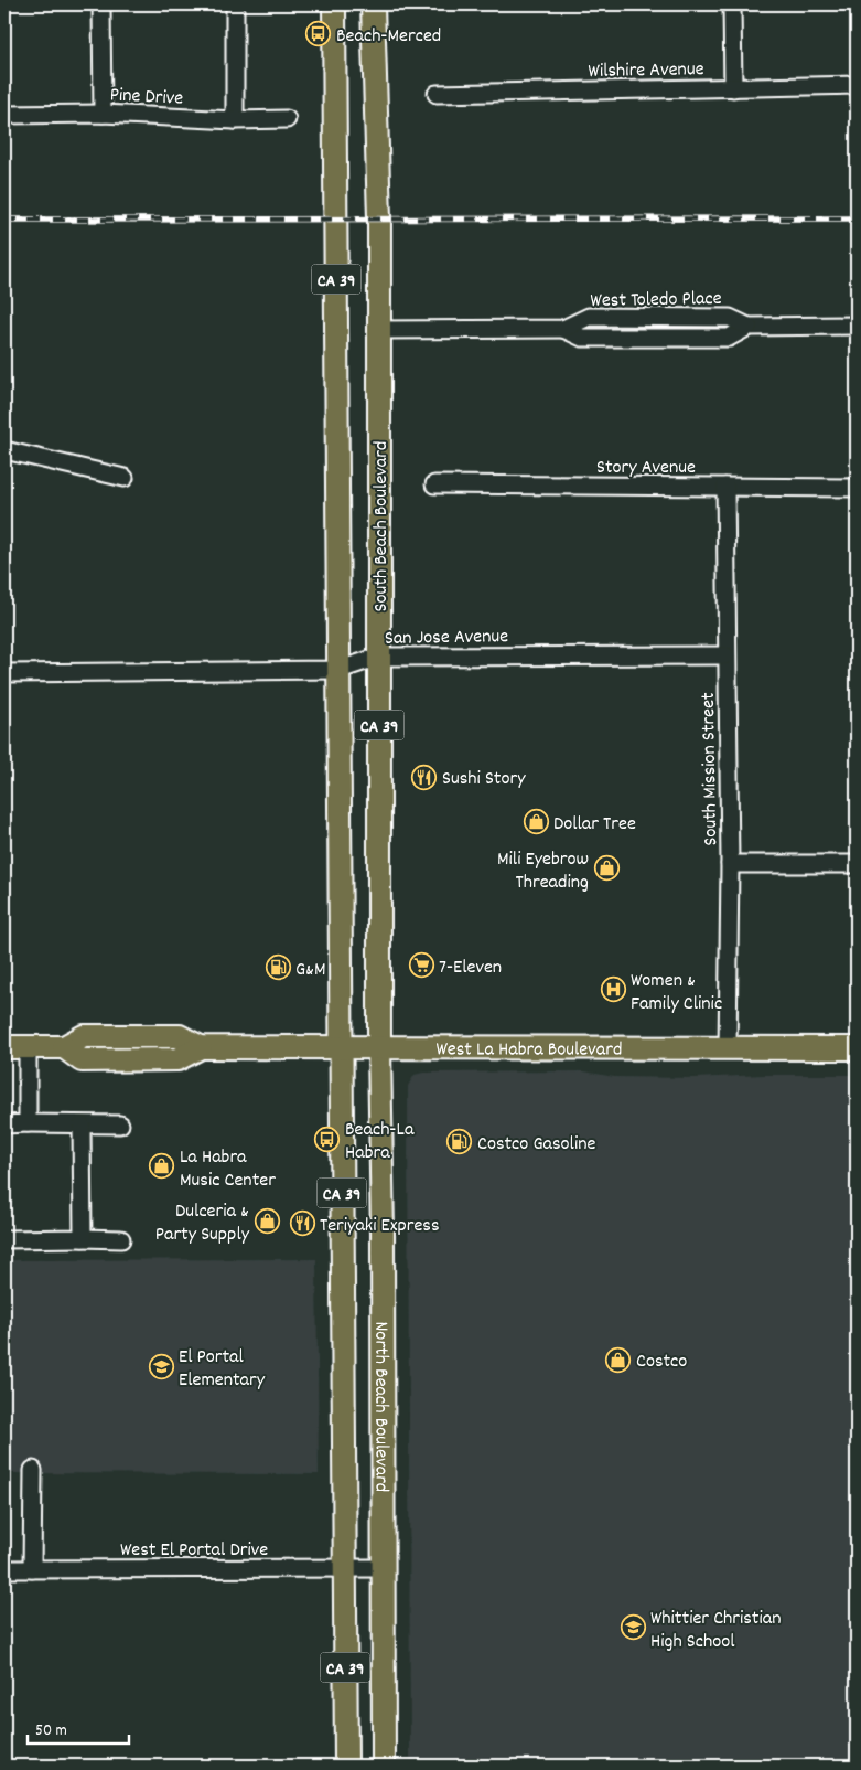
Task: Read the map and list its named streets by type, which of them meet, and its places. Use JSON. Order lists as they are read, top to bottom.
{
  "streets": {
    "main road": [
      "CA 39",
      "South Beach Boulevard",
      "West La Habra Boulevard",
      "North Beach Boulevard"
    ],
    "street": [
      "Wilshire Avenue",
      "Pine Drive",
      "West Toledo Place",
      "Story Avenue",
      "San Jose Avenue",
      "South Mission Street",
      "West El Portal Drive"
    ]
  },
  "crossings": [
    ["CA 39", "San Jose Avenue"],
    ["CA 39", "West La Habra Boulevard"],
    ["CA 39", "North Beach Boulevard"],
    ["West Toledo Place", "South Beach Boulevard"],
    ["Story Avenue", "South Mission Street"],
    ["South Beach Boulevard", "San Jose Avenue"],
    ["South Beach Boulevard", "West La Habra Boulevard"],
    ["South Beach Boulevard", "North Beach Boulevard"],
    ["San Jose Avenue", "South Mission Street"],
    ["South Mission Street", "West La Habra Boulevard"],
    ["West La Habra Boulevard", "North Beach Boulevard"],
    ["North Beach Boulevard", "West El Portal Drive"]
  ],
  "places": {
    "bus stop": ["Beach-Merced", "Beach-La Habra"],
    "restaurant": ["Sushi Story", "Teriyaki Express"],
    "shop": [
      "Dollar Tree",
      "Mili Eyebrow Threading",
      "La Habra Music Center",
      "Dulceria & Party Supply",
      "Costco"
    ],
    "supermarket": ["7-Eleven"],
    "fuel station": ["G&M", "Costco Gasoline"],
    "hospital": ["Women & Family Clinic"],
    "school or university": ["El Portal Elementary", "Whittier Christian High School"]
  },
  "scale_bar": "50 m"
}
